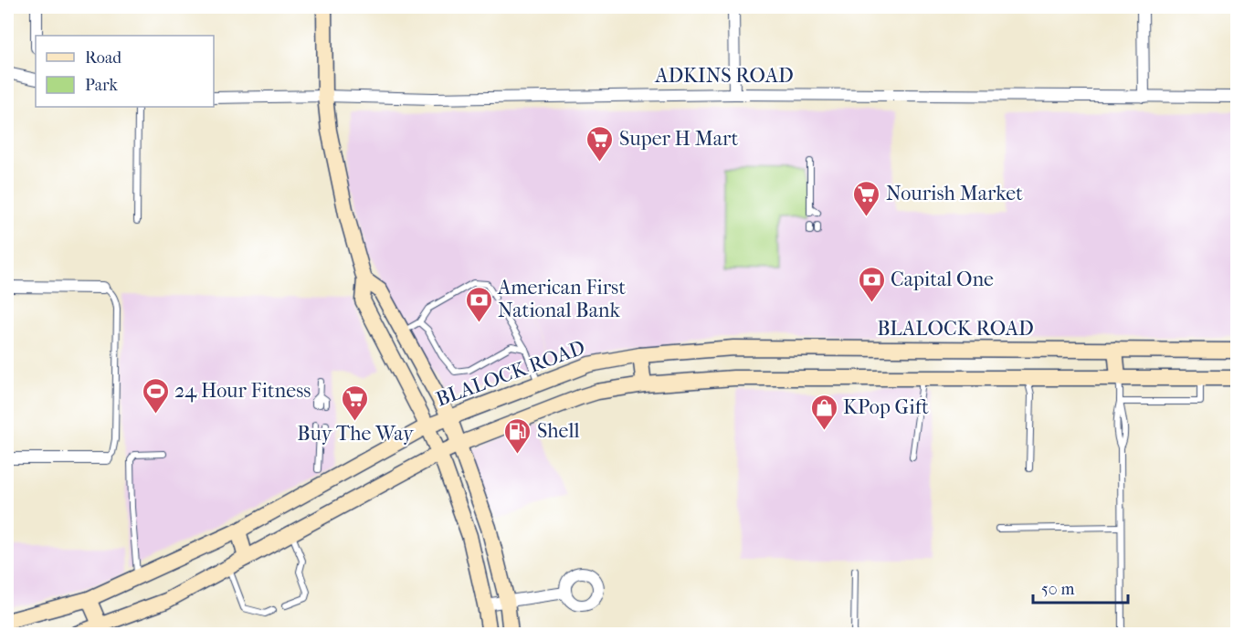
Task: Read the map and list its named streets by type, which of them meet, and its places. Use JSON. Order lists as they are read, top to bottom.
{
  "streets": {
    "main road": ["BLALOCK ROAD"],
    "street": ["ADKINS ROAD"]
  },
  "places": {
    "supermarket": ["Super H Mart", "Nourish Market", "Buy The Way"],
    "bank": ["Capital One", "American First National Bank"],
    "sports": ["24 Hour Fitness"],
    "shop": ["KPop Gift"],
    "fuel station": ["Shell"]
  },
  "legend": ["Road", "Park"],
  "scale_bar": "50 m"
}
